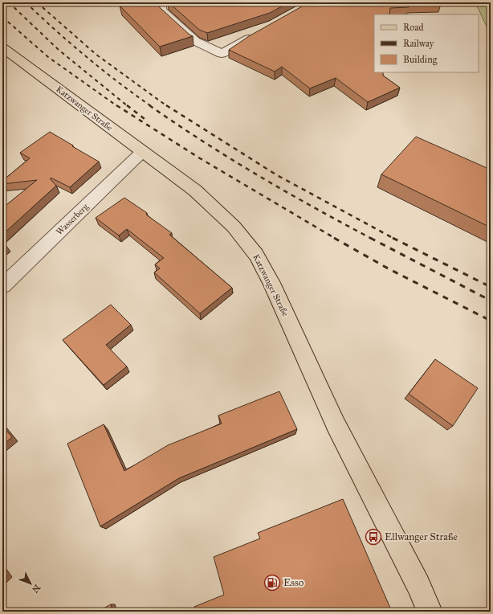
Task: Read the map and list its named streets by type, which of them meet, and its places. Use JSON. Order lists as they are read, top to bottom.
{
  "streets": {
    "main road": ["Katzwanger Straße"],
    "street": ["Wasserberg"]
  },
  "crossings": [
    ["Katzwanger Straße", "Wasserberg"]
  ],
  "places": {
    "bus stop": ["Ellwanger Straße"],
    "fuel station": ["Esso"]
  },
  "legend": ["Road", "Railway", "Building"],
  "north": "bottom right"
}
